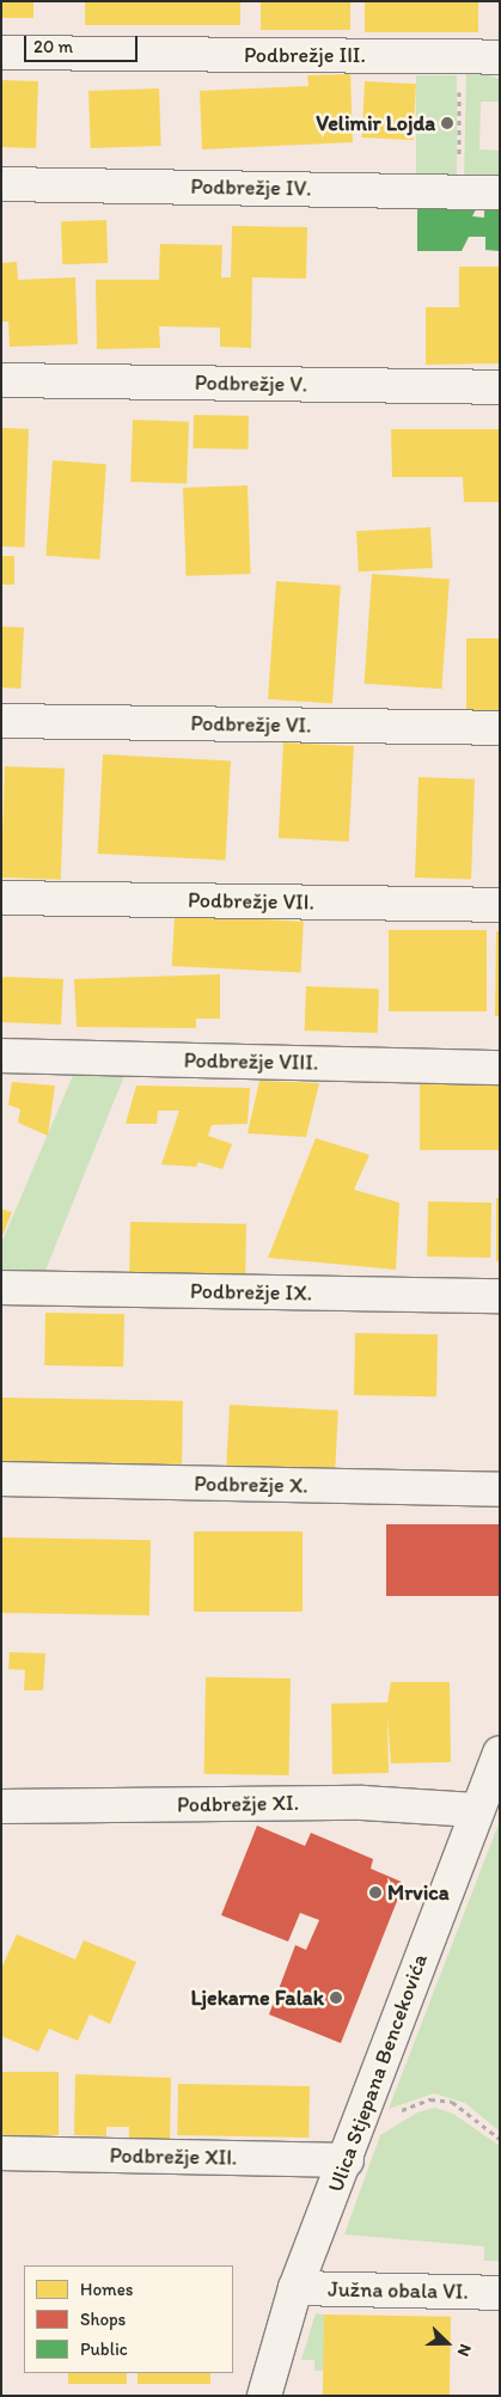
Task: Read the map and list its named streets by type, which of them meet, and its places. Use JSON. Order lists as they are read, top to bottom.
{
  "streets": {
    "street": [
      "Podbrežje III.",
      "Podbrežje IV.",
      "Podbrežje V.",
      "Podbrežje VI.",
      "Podbrežje VII.",
      "Podbrežje VIII.",
      "Podbrežje IX.",
      "Podbrežje X.",
      "Podbrežje XI.",
      "Ulica Stjepana Bencekovića",
      "Podbrežje XII.",
      "Južna obala VI."
    ]
  },
  "crossings": [
    ["Podbrežje XI.", "Ulica Stjepana Bencekovića"],
    ["Ulica Stjepana Bencekovića", "Podbrežje XII."],
    ["Ulica Stjepana Bencekovića", "Južna obala VI."]
  ],
  "places": ["Velimir Lojda", "Mrvica", "Ljekarne Falak"],
  "legend": ["Homes", "Shops", "Public"],
  "scale_bar": "20 m",
  "north": "right"
}
